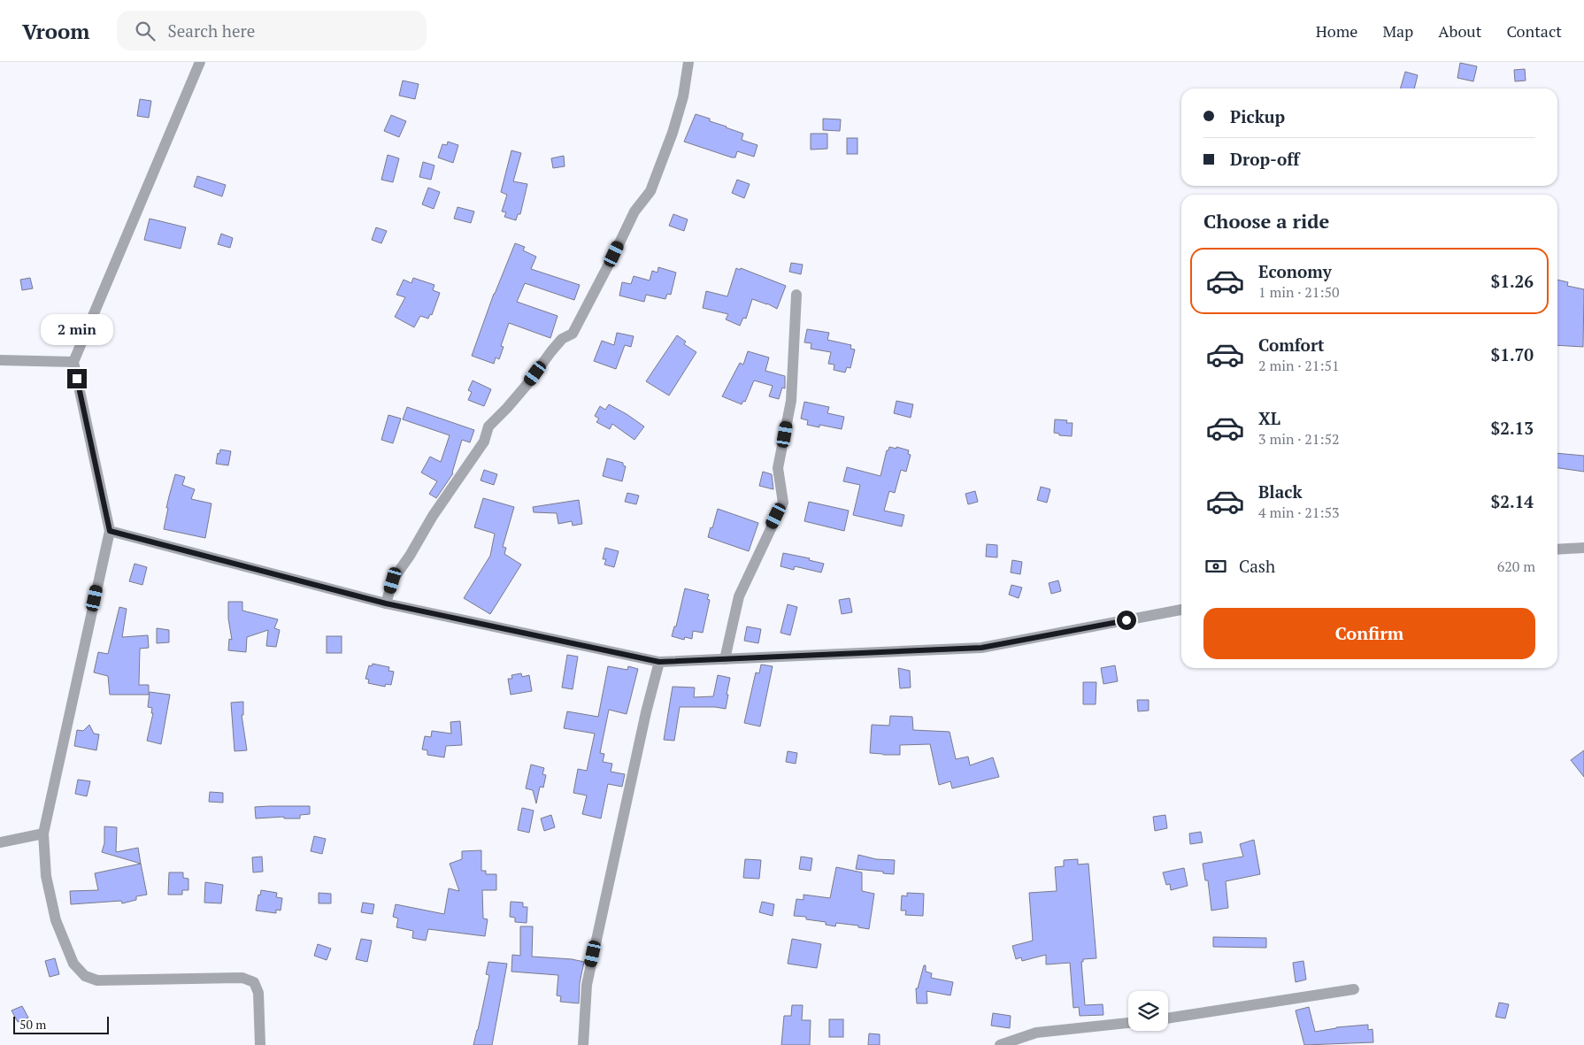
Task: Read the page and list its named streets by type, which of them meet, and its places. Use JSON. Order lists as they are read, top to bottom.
{
  "scale_bar": "50 m",
  "page": {
    "header": "Vroom",
    "search": "Search here",
    "nav": [
      "Home",
      "Map",
      "About",
      "Contact"
    ],
    "banner": ["Pickup", "Drop-off"],
    "heading": "Choose a ride",
    "list": [
      {
        "name": "Economy",
        "note": "1 min · 21:50",
        "value": "$1.26"
      },
      {
        "name": "Comfort",
        "note": "2 min · 21:51",
        "value": "$1.70"
      },
      {
        "name": "XL",
        "note": "3 min · 21:52",
        "value": "$2.13"
      },
      {
        "name": "Black",
        "note": "4 min · 21:53",
        "value": "$2.14"
      }
    ],
    "bubble": "2 min",
    "pay": ["Cash", "620 m"],
    "buttons": "Confirm",
    "scale": "50 m"
  }
}
